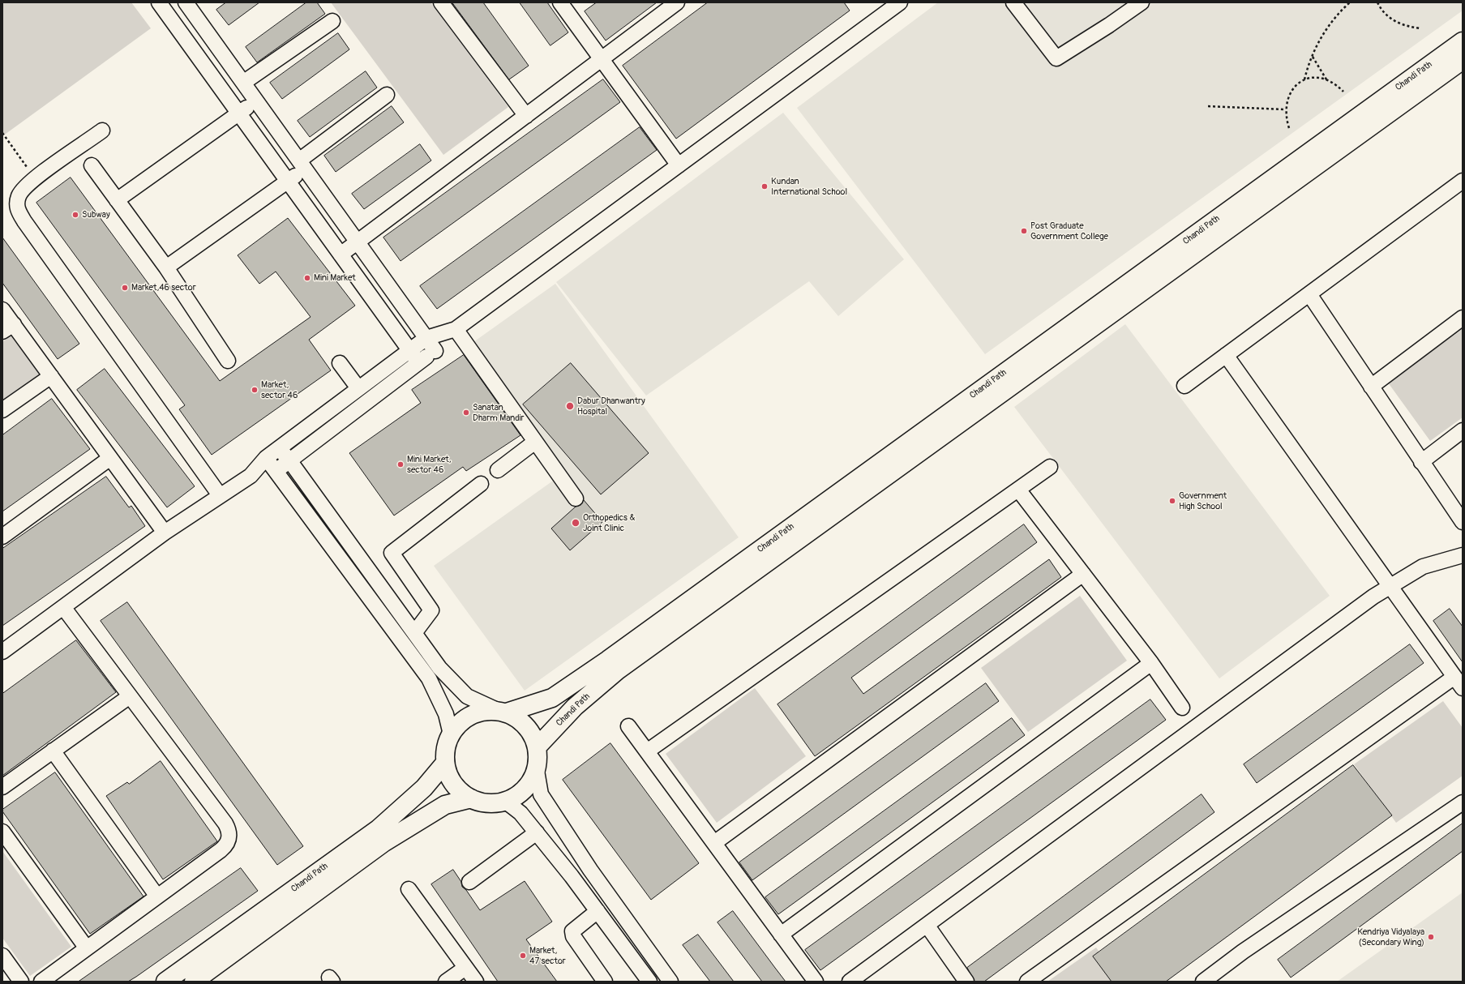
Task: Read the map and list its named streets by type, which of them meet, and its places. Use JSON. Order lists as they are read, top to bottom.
{
  "streets": {
    "main road": ["Chandi Path"]
  },
  "places": [
    "Kundan International School",
    "Subway",
    "Post Graduate Government College",
    "Mini Market",
    "Market,46 sector",
    "Market, sector 46",
    "Dabur Dhanwantry Hospital",
    "Sanatan Dharm Mandir",
    "Mini Market, sector 46",
    "Government High School",
    "Orthopedics & Joint Clinic",
    "Kendriya Vidyalaya (Secondary Wing)",
    "Market, 47 sector"
  ]
}
